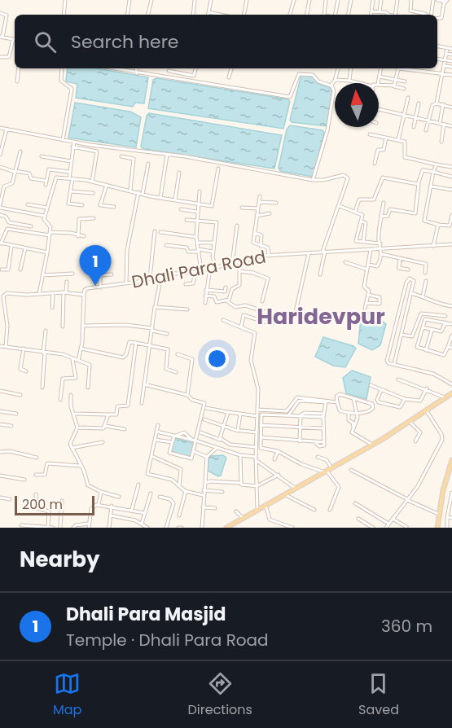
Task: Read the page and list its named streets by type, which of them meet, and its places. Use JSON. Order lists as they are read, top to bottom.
{
  "streets": {
    "street": ["Dhali Para Road"]
  },
  "districts": ["Haridevpur"],
  "scale_bar": "200 m",
  "north": "top",
  "page": {
    "search": "Search here",
    "pins": "1",
    "scale": "200 m",
    "heading": "Nearby",
    "list": [
      {
        "mark": "1",
        "name": "Dhali Para Masjid",
        "note": "Temple · Dhali Para Road",
        "value": "360 m"
      }
    ],
    "nav": ["Map", "Directions", "Saved"]
  }
}
